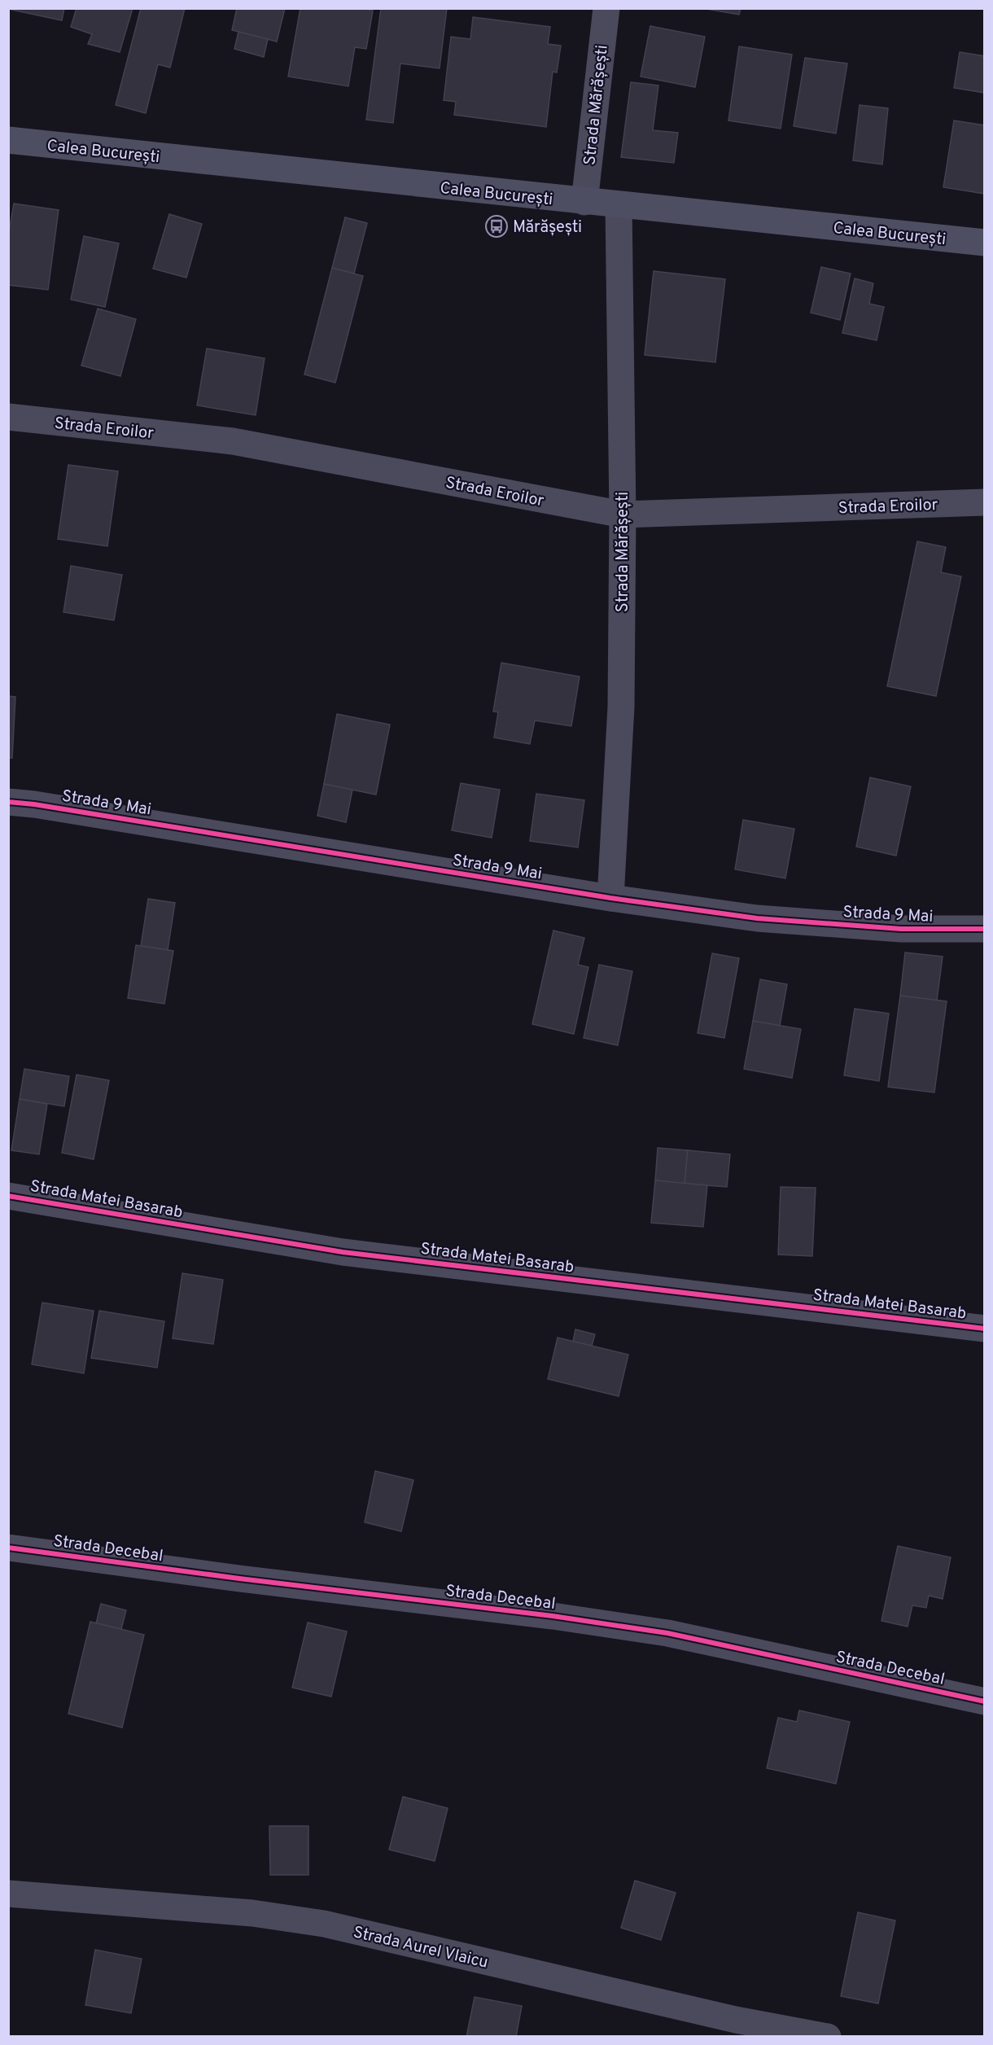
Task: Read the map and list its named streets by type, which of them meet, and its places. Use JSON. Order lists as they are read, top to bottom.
{
  "streets": {
    "main road": ["Calea București"],
    "street": [
      "Strada Mărășești",
      "Strada Eroilor",
      "Strada 9 Mai",
      "Strada Matei Basarab",
      "Strada Decebal",
      "Strada Aurel Vlaicu"
    ]
  },
  "crossings": [
    ["Strada Mărășești", "Calea București"],
    ["Strada Mărășești", "Strada Eroilor"],
    ["Strada Mărășești", "Strada 9 Mai"]
  ],
  "places": {
    "bus stop": ["Mărășești"]
  }
}
